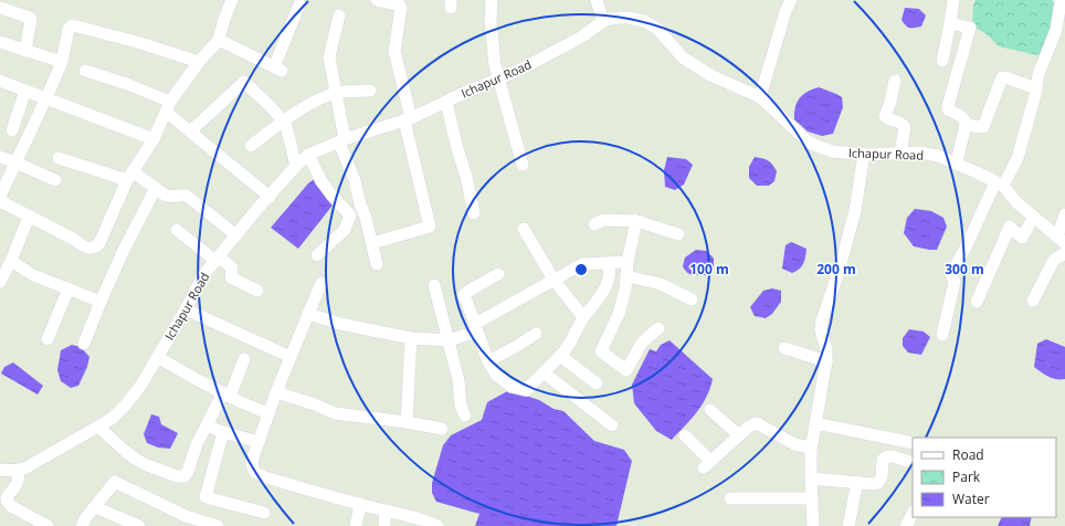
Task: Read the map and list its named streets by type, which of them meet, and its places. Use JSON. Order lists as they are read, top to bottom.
{
  "streets": {
    "street": ["Ichapur Road"]
  },
  "legend": ["Road", "Park", "Water"],
  "rings": ["100 m", "200 m", "300 m"]
}
